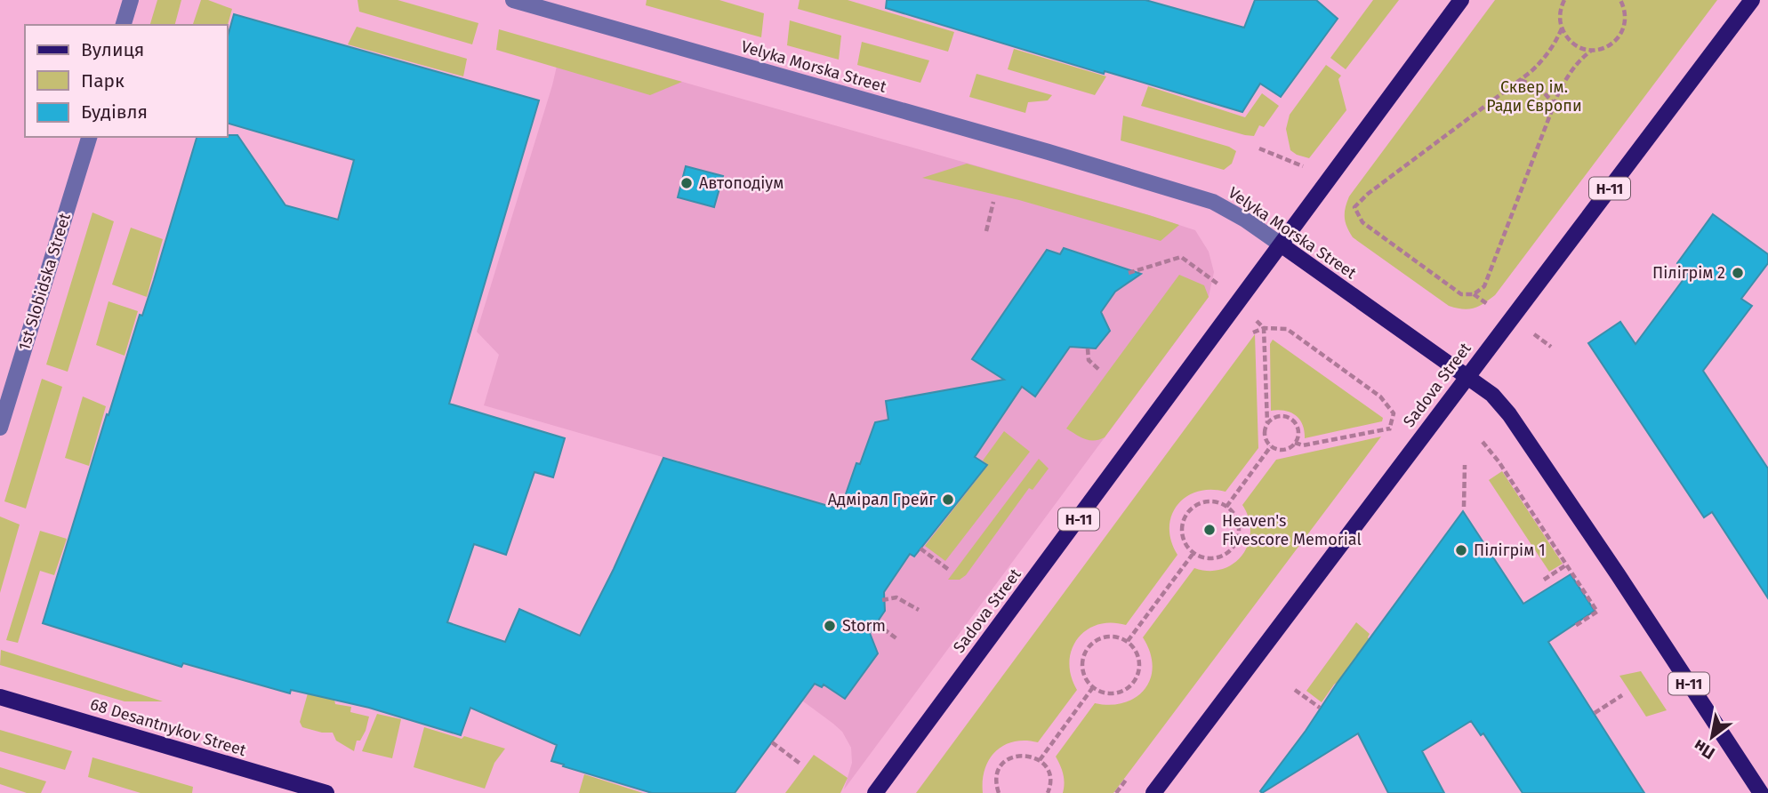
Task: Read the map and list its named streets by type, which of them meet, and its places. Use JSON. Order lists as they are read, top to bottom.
{
  "streets": {
    "main road": [
      "Velyka Morska Street",
      "Н-11",
      "Sadova Street",
      "68 Desantnykov Street"
    ],
    "street": ["1st Slobidska Street"]
  },
  "crossings": [
    ["Velyka Morska Street", "Sadova Street"]
  ],
  "parks": ["Сквер ім. Ради Європи"],
  "places": [
    "Автоподіум",
    "Пілігрім 2",
    "Адмірал Грейг",
    "Heaven's Fivescore Memorial",
    "Пілігрім 1",
    "Storm"
  ],
  "legend": ["Вулиця", "Парк", "Будівля"],
  "north": "bottom left"
}
